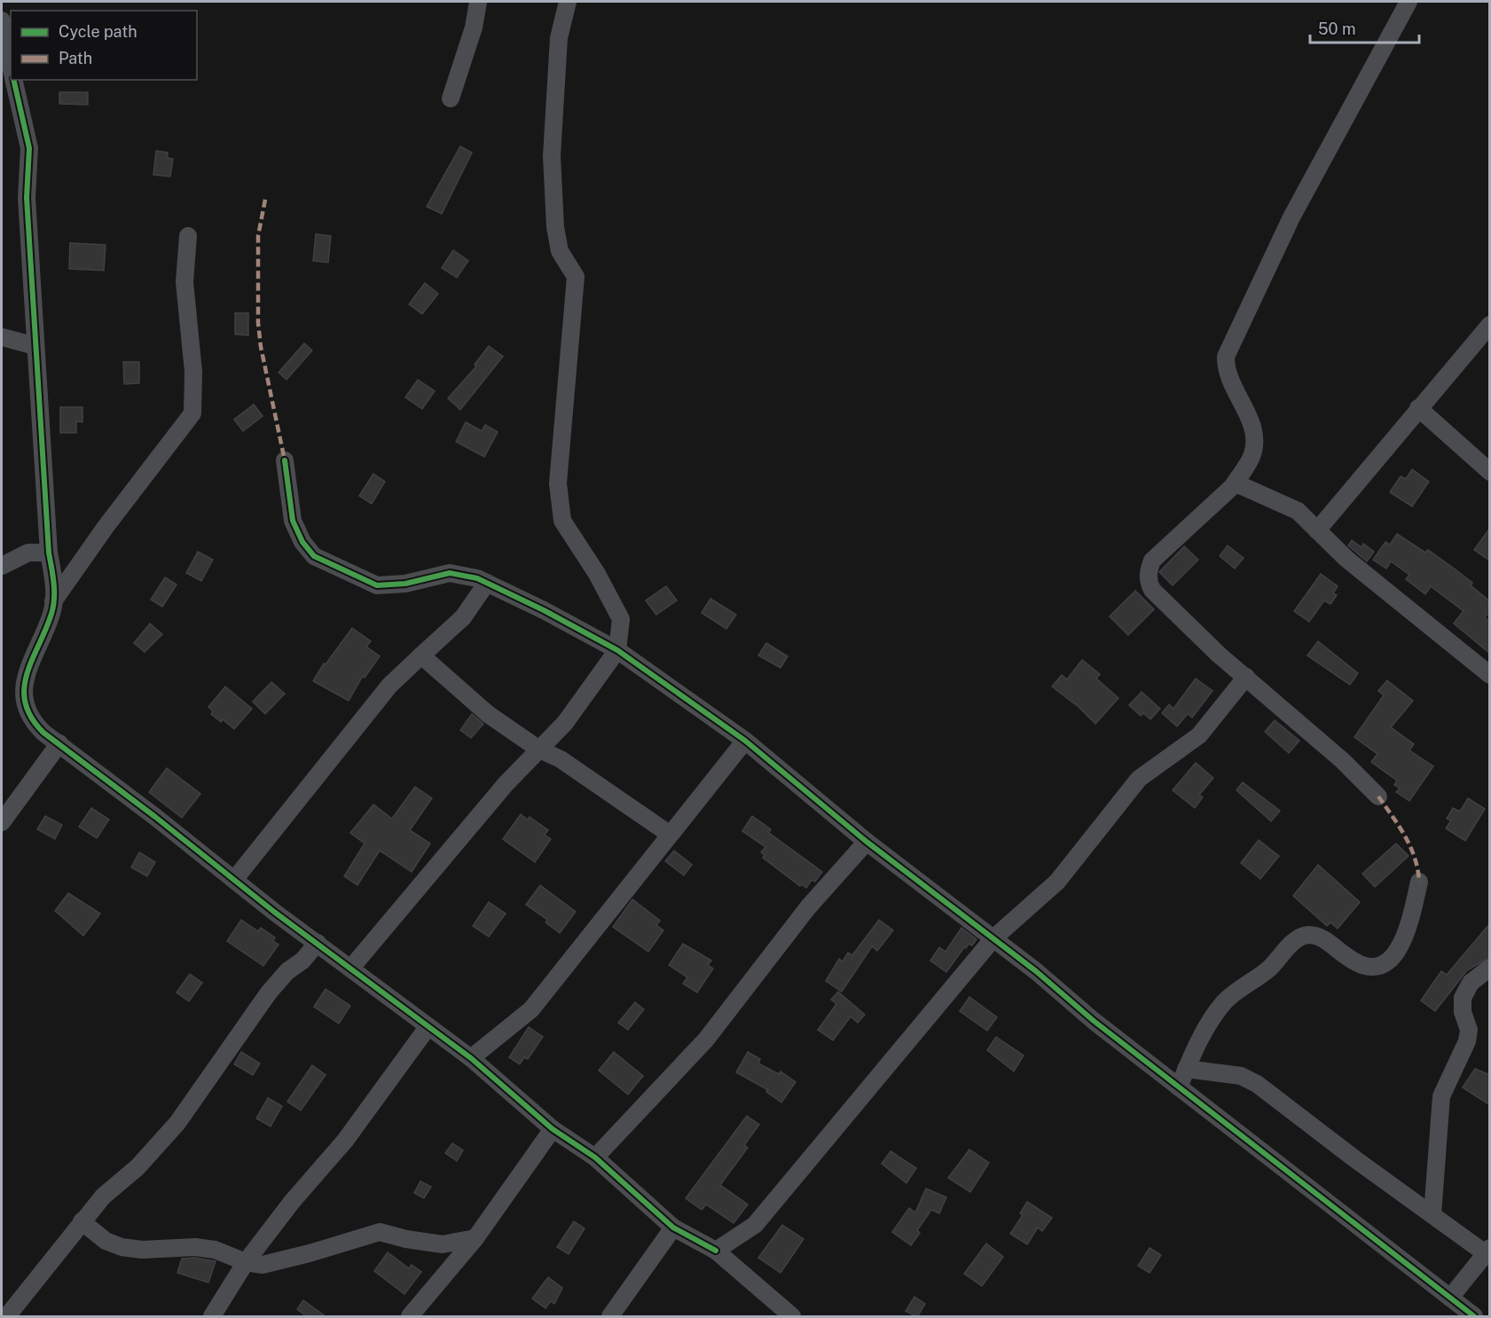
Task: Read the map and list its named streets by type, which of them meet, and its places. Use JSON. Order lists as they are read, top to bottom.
{
  "legend": ["Cycle path", "Path"],
  "scale_bar": "50 m"
}
